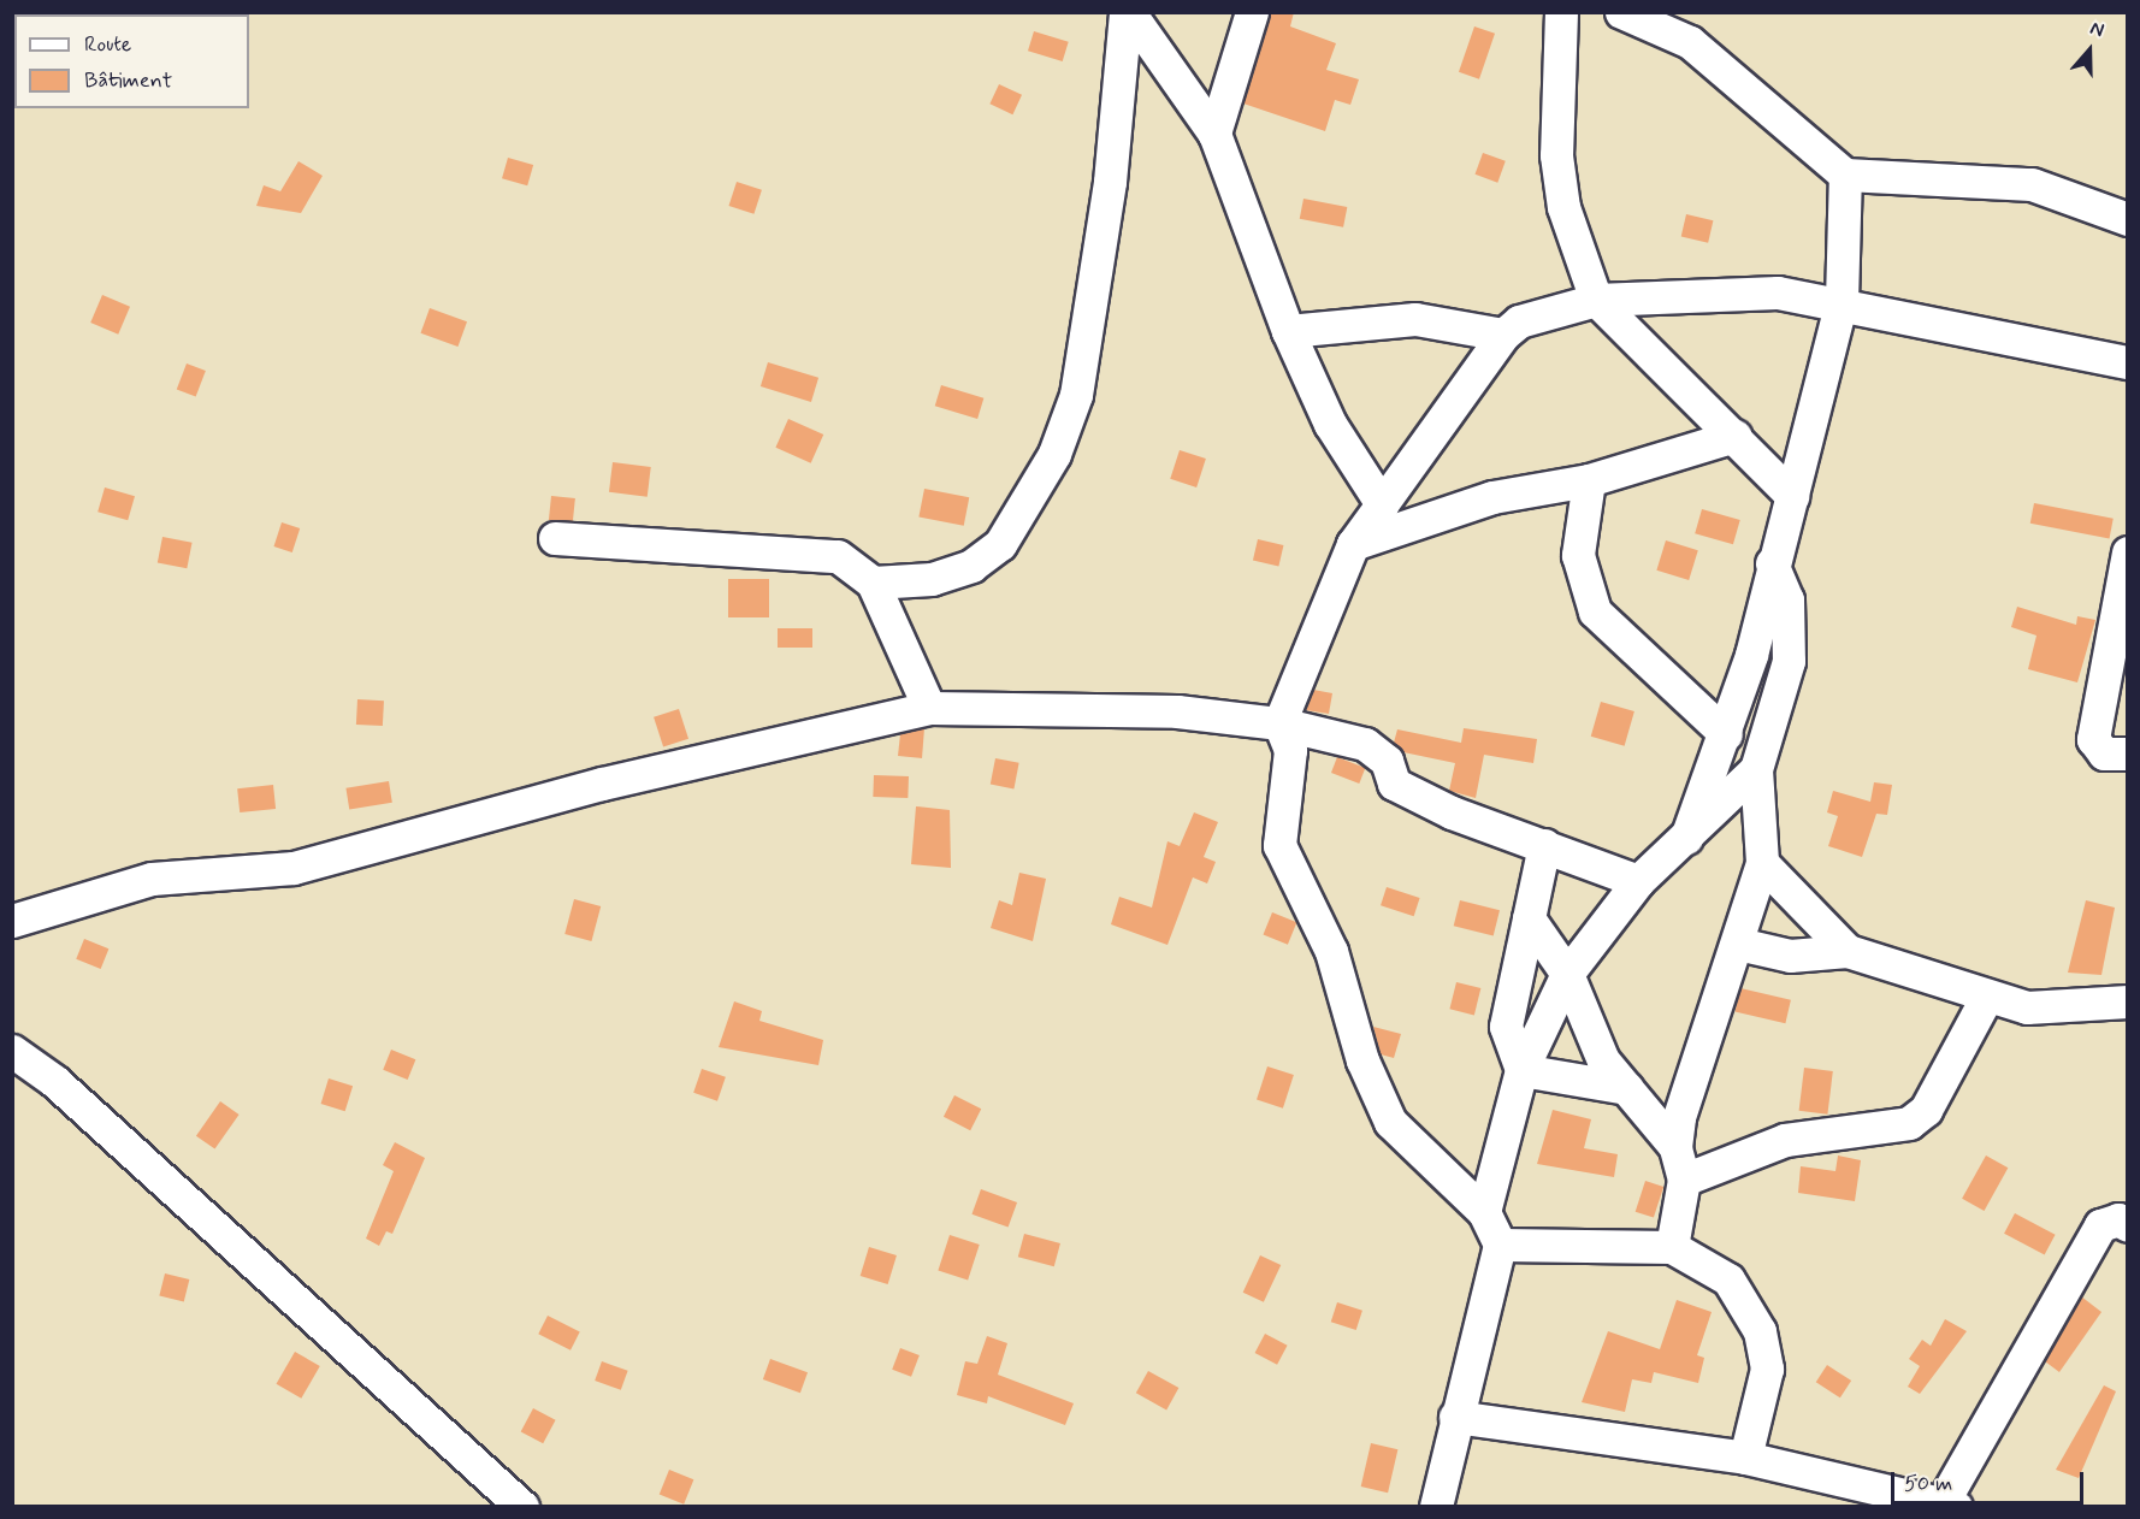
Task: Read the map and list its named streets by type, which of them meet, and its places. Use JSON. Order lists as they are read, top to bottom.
{
  "legend": ["Route", "Bâtiment"],
  "scale_bar": "50 m",
  "north": "top"
}
